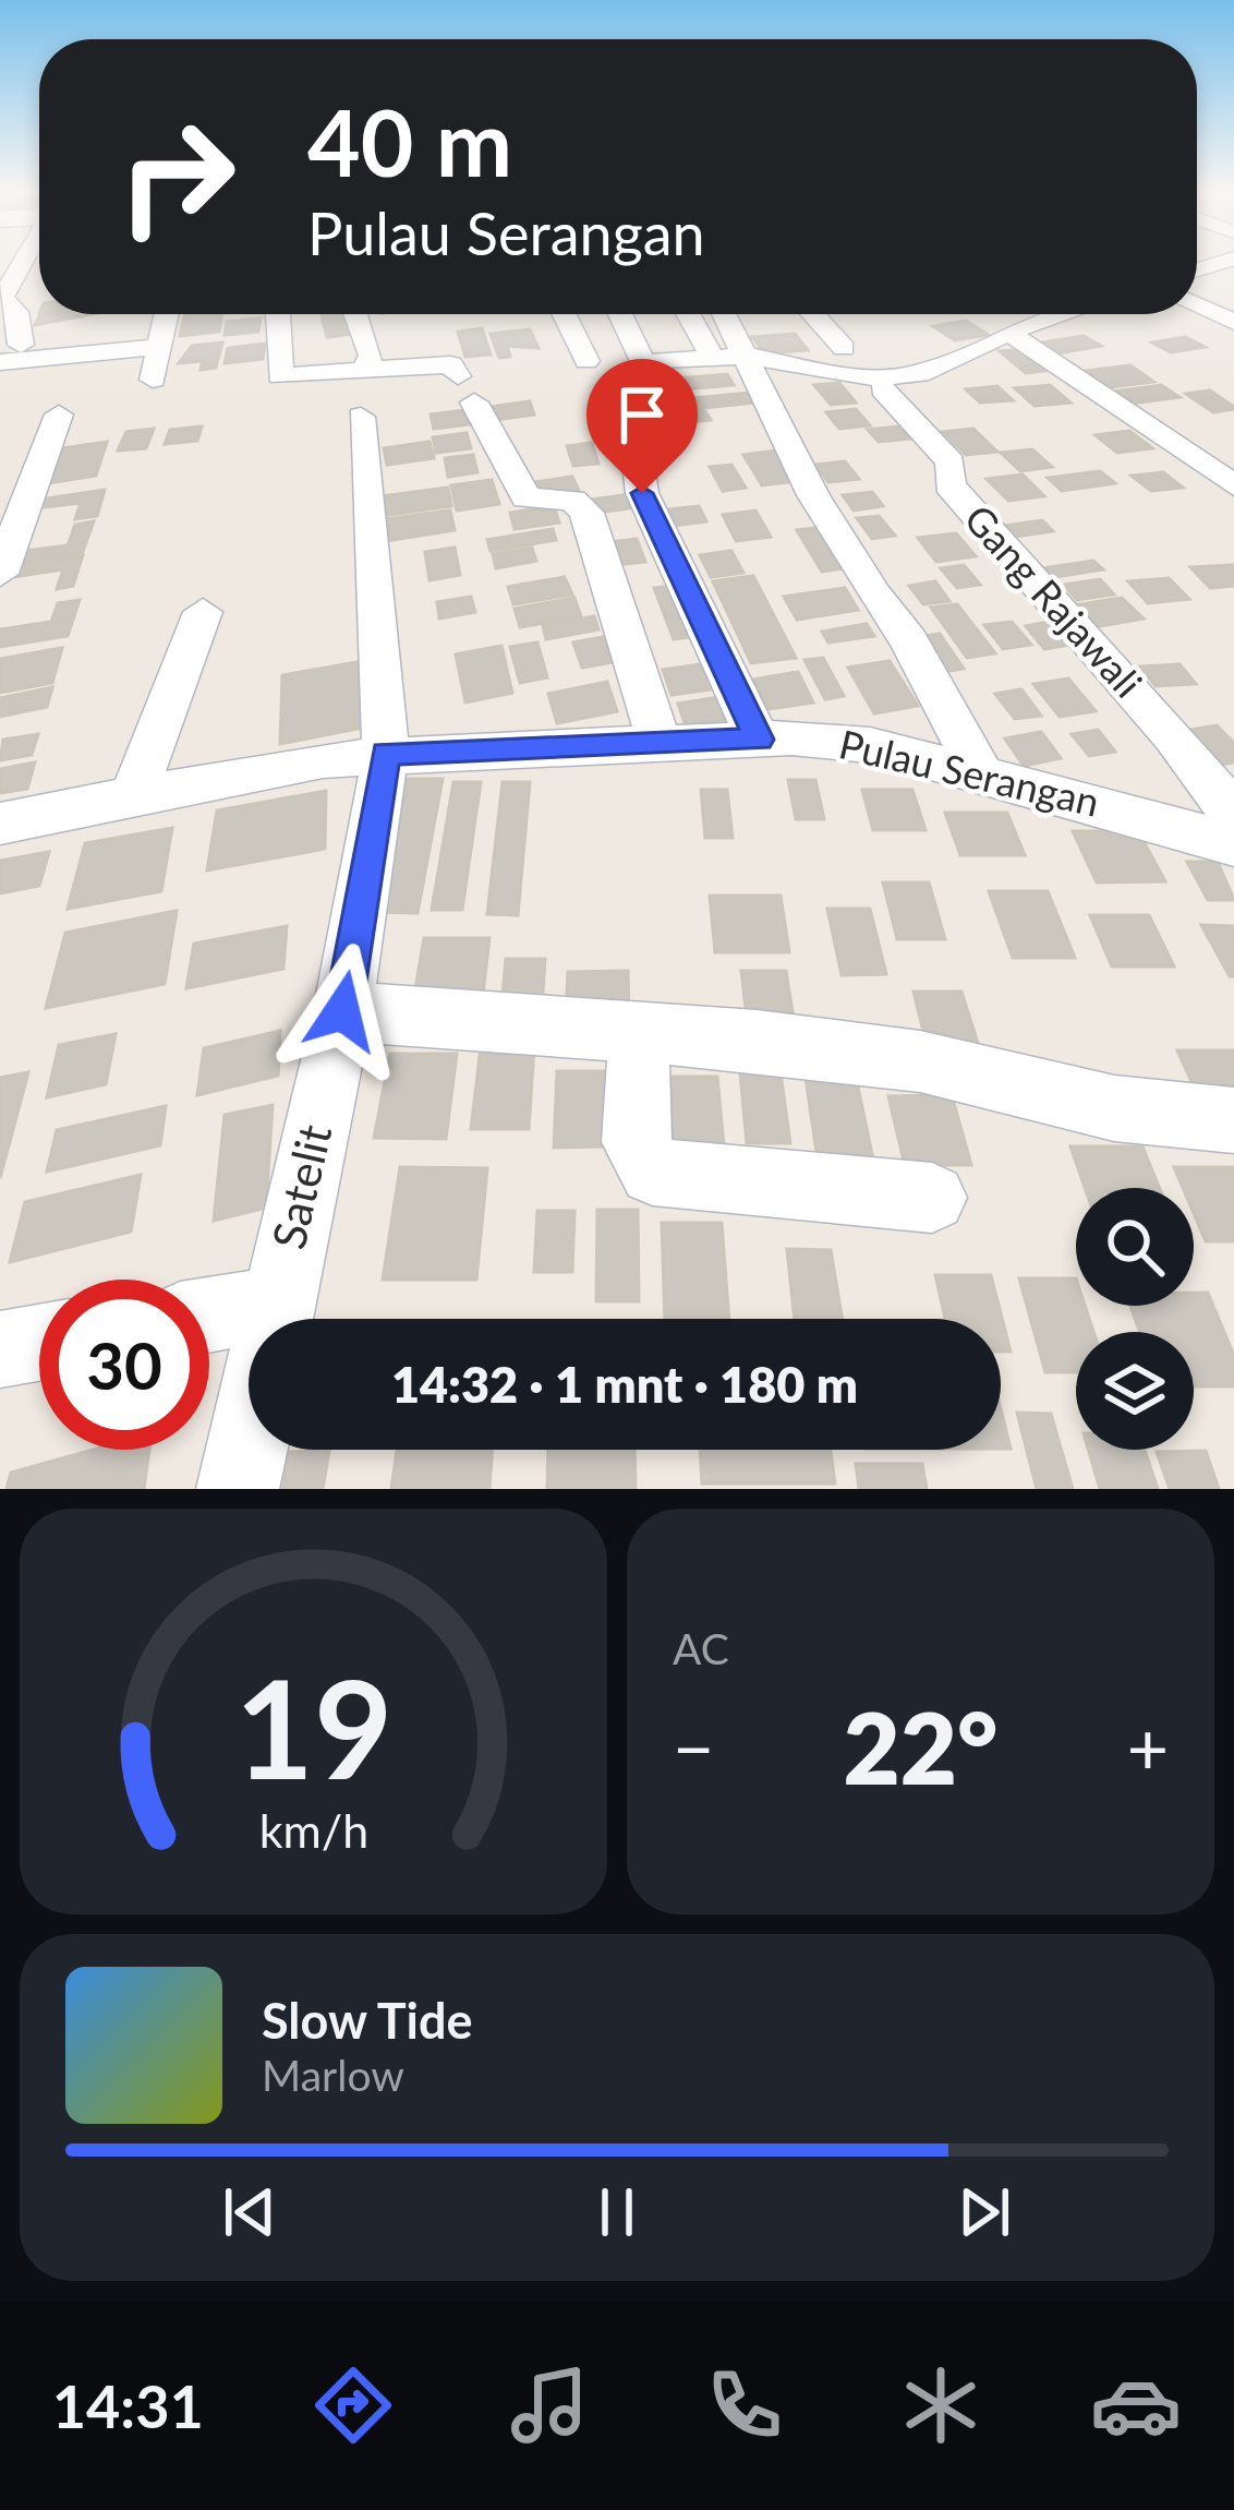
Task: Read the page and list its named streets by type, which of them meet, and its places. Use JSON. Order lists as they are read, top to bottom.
{
  "streets": {
    "street": ["Gang Rajawali", "Pulau Serangan", "Satelit"]
  },
  "crossings": [
    ["Pulau Serangan", "Satelit"]
  ],
  "page": {
    "turn": ["40 m", "Pulau Serangan"],
    "limit": "30",
    "trip": "14:32 · 1 mnt · 180 m",
    "tile": "AC",
    "heat": ["−", "22°", "+"],
    "song": ["Slow Tide", "Marlow"],
    "tabs": "14:31",
    "gauge": ["19", "km/h"]
  }
}
